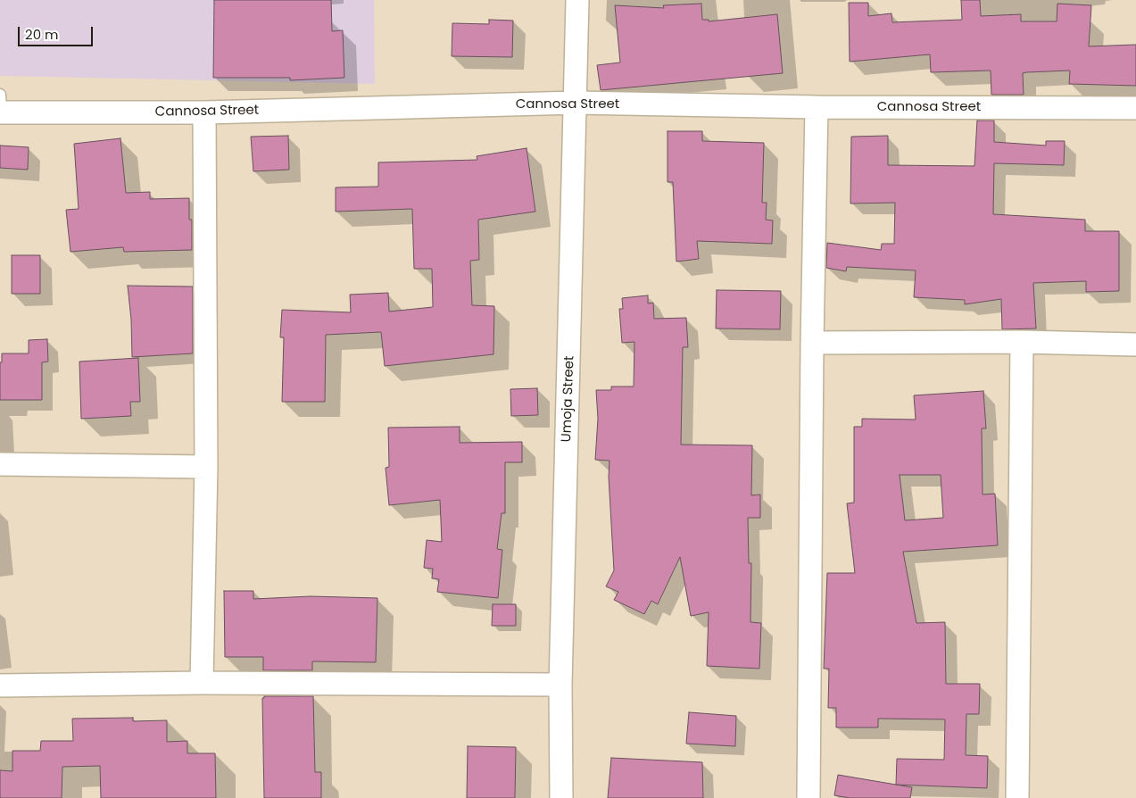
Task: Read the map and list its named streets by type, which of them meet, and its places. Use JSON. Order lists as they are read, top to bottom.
{
  "streets": {
    "street": ["Cannosa Street", "Umoja Street"]
  },
  "crossings": [
    ["Cannosa Street", "Umoja Street"]
  ],
  "scale_bar": "20 m"
}
